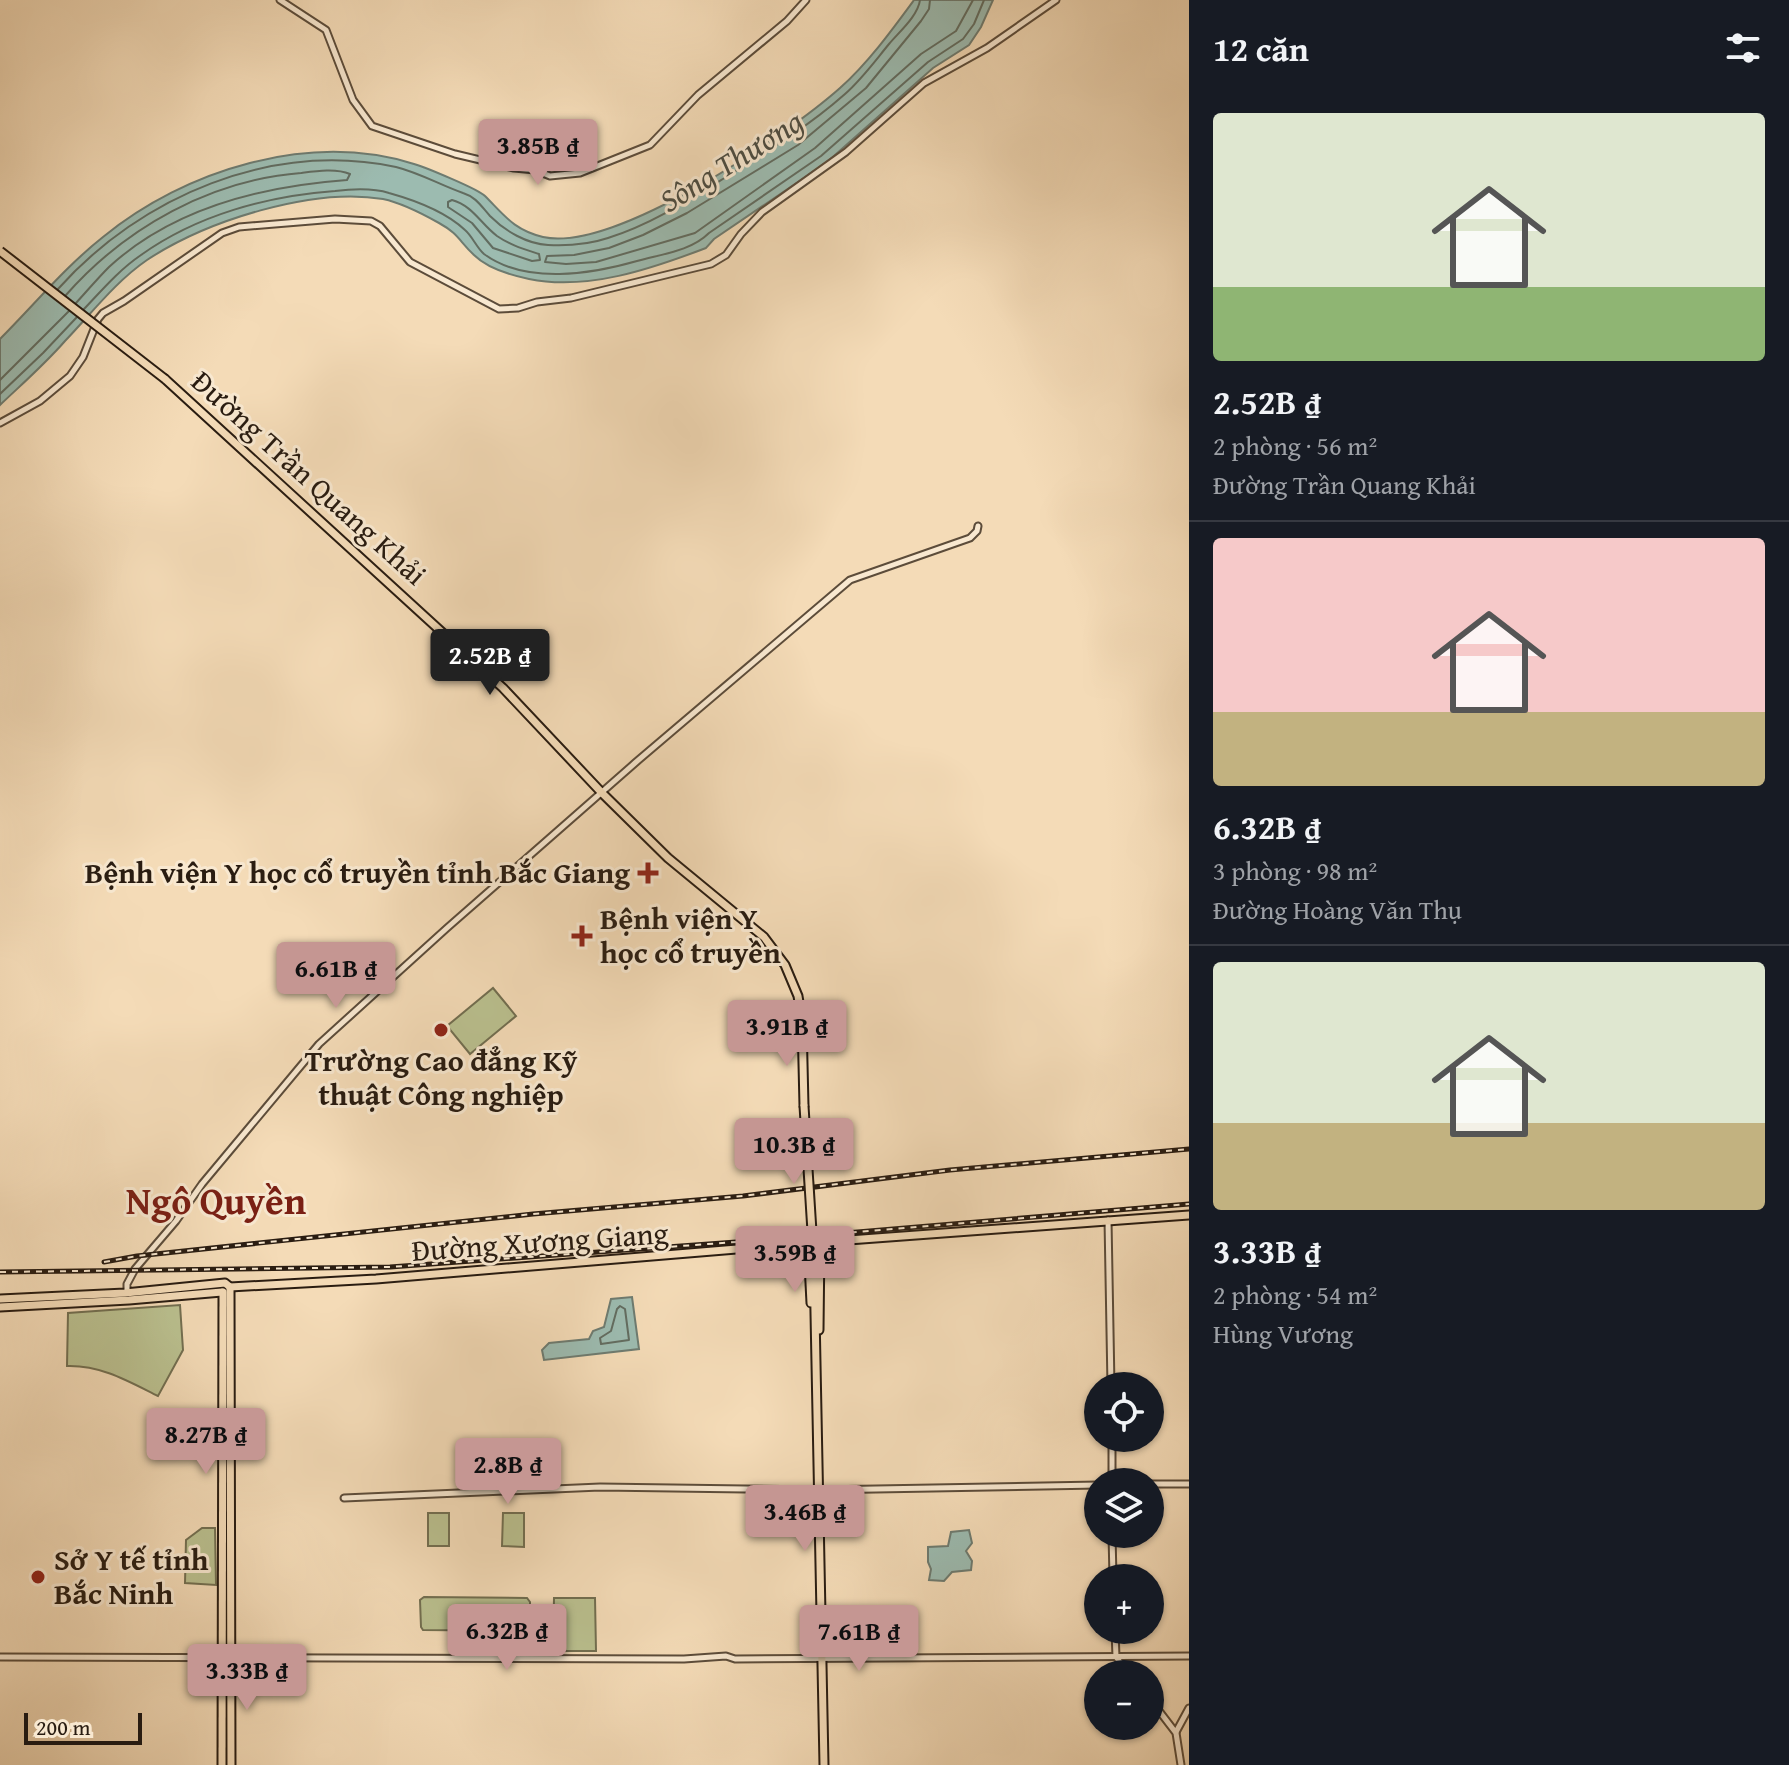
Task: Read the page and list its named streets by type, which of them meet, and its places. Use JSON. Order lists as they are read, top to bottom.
{
  "streets": {
    "main road": ["Đường Trần Quang Khải", "Đường Xương Giang"]
  },
  "districts": ["Ngô Quyền"],
  "water": ["Sông Thương"],
  "places": {
    "health": ["Bệnh viện Y học cổ truyền tỉnh Bắc Giang", "Bệnh viện Y học cổ truyền"],
    "other": ["Trường Cao đẳng Kỹ thuật Công nghiệp", "Sở Y tế tỉnh Bắc Ninh"]
  },
  "scale_bar": "200 m",
  "page": {
    "heading": "12 căn",
    "list": [
      {
        "name": "2.52B ₫",
        "note": "2 phòng · 56 m² · Đường Trần Quang Khải"
      },
      {
        "name": "6.32B ₫",
        "note": "3 phòng · 98 m² · Đường Hoàng Văn Thụ"
      },
      {
        "name": "3.33B ₫",
        "note": "2 phòng · 54 m² · Hùng Vương"
      }
    ],
    "price": [
      "3.85B ₫",
      "2.52B ₫",
      "6.61B ₫",
      "3.91B ₫",
      "10.3B ₫",
      "3.59B ₫",
      "8.27B ₫",
      "2.8B ₫",
      "3.46B ₫",
      "6.32B ₫",
      "7.61B ₫",
      "3.33B ₫"
    ],
    "map_buttons": ["+", "−"],
    "scale": "200 m"
  }
}
